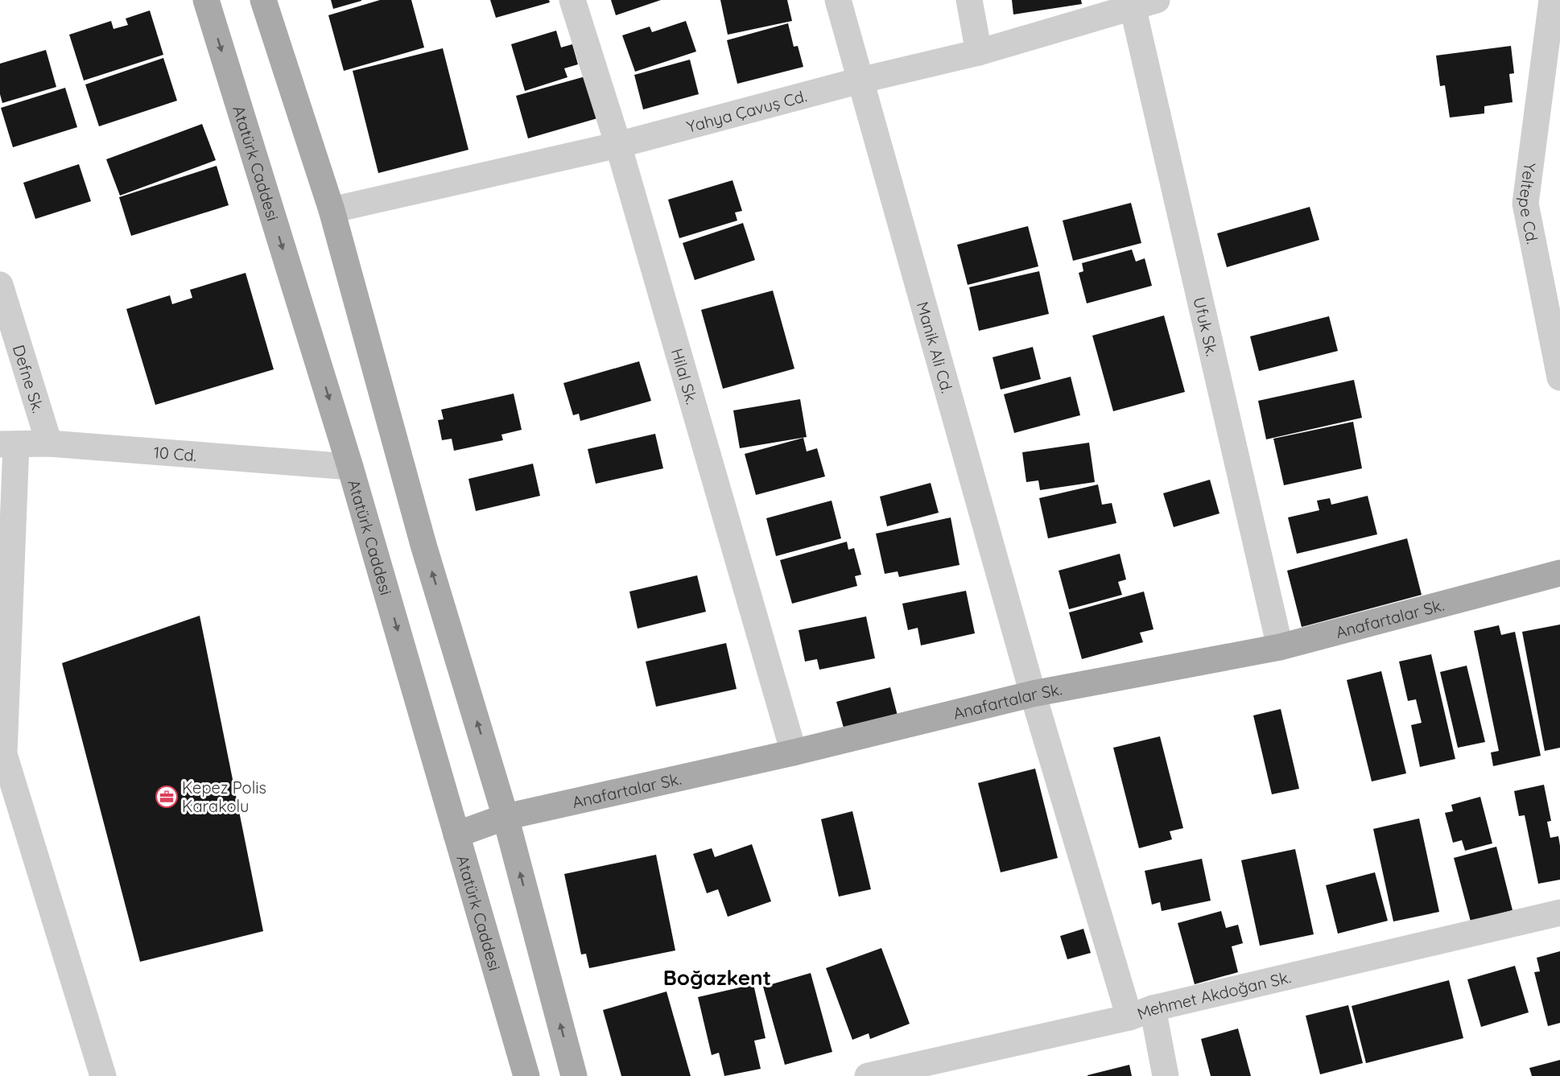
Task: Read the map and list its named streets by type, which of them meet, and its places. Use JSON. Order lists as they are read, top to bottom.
{
  "streets": {
    "main road": ["Atatürk Caddesi", "Anafartalar Sk."],
    "street": [
      "Yahya Çavuş Cd.",
      "Yeltepe Cd.",
      "Ufuk Sk.",
      "Manik Ali Cd.",
      "Hilal Sk.",
      "Defne Sk.",
      "10 Cd.",
      "Mehmet Akdoğan Sk."
    ]
  },
  "crossings": [
    ["Yahya Çavuş Cd.", "Ufuk Sk."],
    ["Yahya Çavuş Cd.", "Manik Ali Cd."],
    ["Yahya Çavuş Cd.", "Hilal Sk."],
    ["Atatürk Caddesi", "10 Cd."],
    ["Atatürk Caddesi", "Anafartalar Sk."],
    ["Ufuk Sk.", "Anafartalar Sk."],
    ["Manik Ali Cd.", "Anafartalar Sk."],
    ["Manik Ali Cd.", "Mehmet Akdoğan Sk."],
    ["Hilal Sk.", "Anafartalar Sk."],
    ["Defne Sk.", "10 Cd."]
  ],
  "districts": ["Boğazkent"],
  "places": {
    "office": ["Kepez Polis Karakolu"]
  }
}
